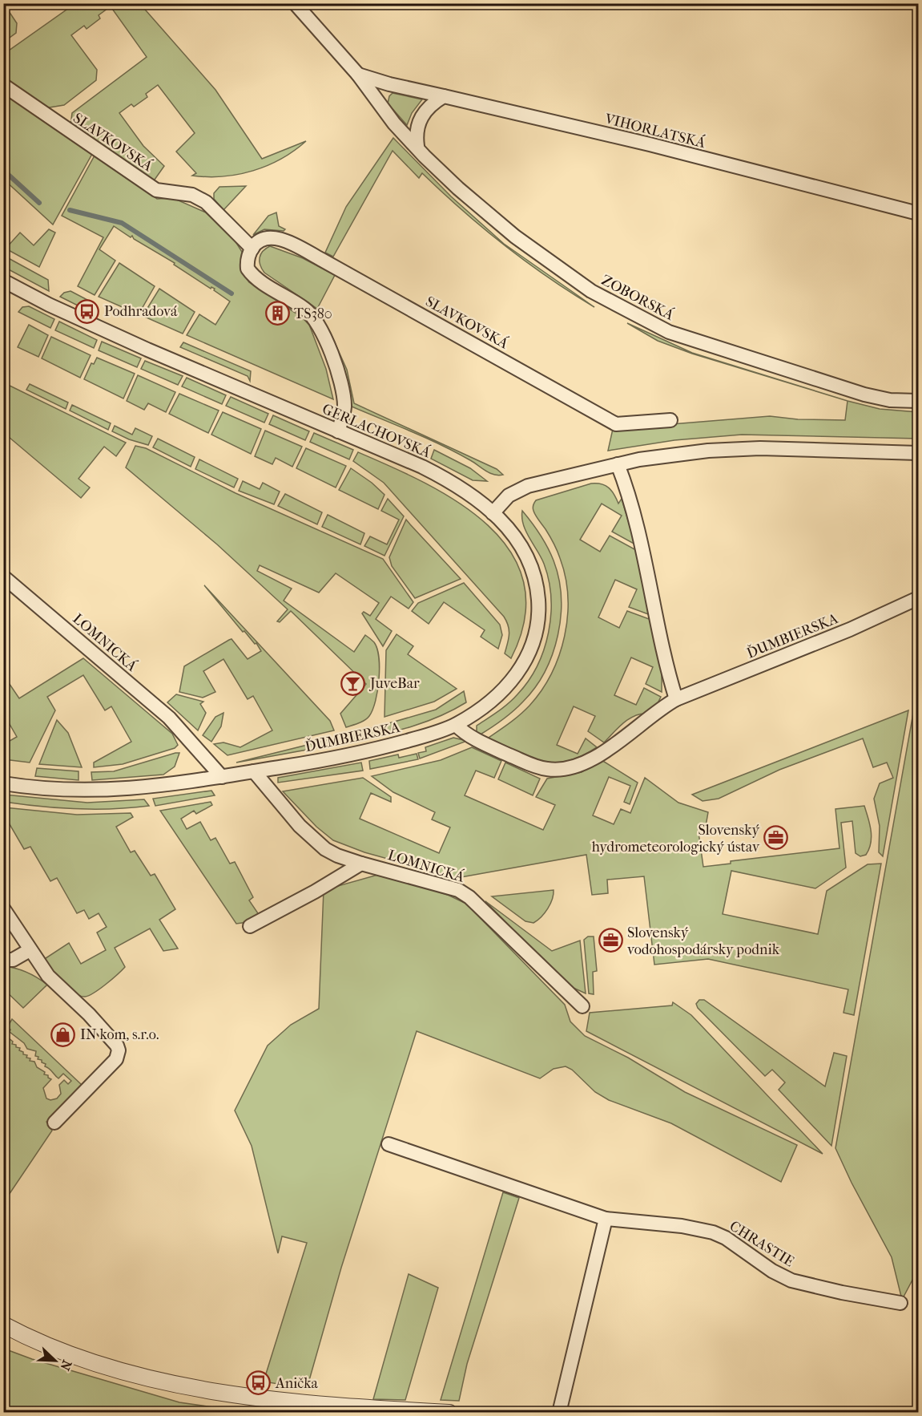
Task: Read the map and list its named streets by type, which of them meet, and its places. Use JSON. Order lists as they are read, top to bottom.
{
  "streets": {
    "street": [
      "VIHORLATSKÁ",
      "SLAVKOVSKÁ",
      "ZOBORSKÁ",
      "GERLACHOVSKÁ",
      "ĎUMBIERSKA",
      "LOMNICKÁ",
      "CHRASTIE"
    ]
  },
  "crossings": [
    ["VIHORLATSKÁ", "ZOBORSKÁ"],
    ["GERLACHOVSKÁ", "ĎUMBIERSKA"],
    ["ĎUMBIERSKA", "LOMNICKÁ"]
  ],
  "places": {
    "bus stop": ["Podhradová", "Anička"],
    "building": ["TS380"],
    "bar": ["JuveBar"],
    "office": ["Slovenský hydrometeorologický ústav", "Slovenský vodohospodársky podnik"],
    "shop": ["IN kom, s.r.o."]
  },
  "north": "bottom right"
}
